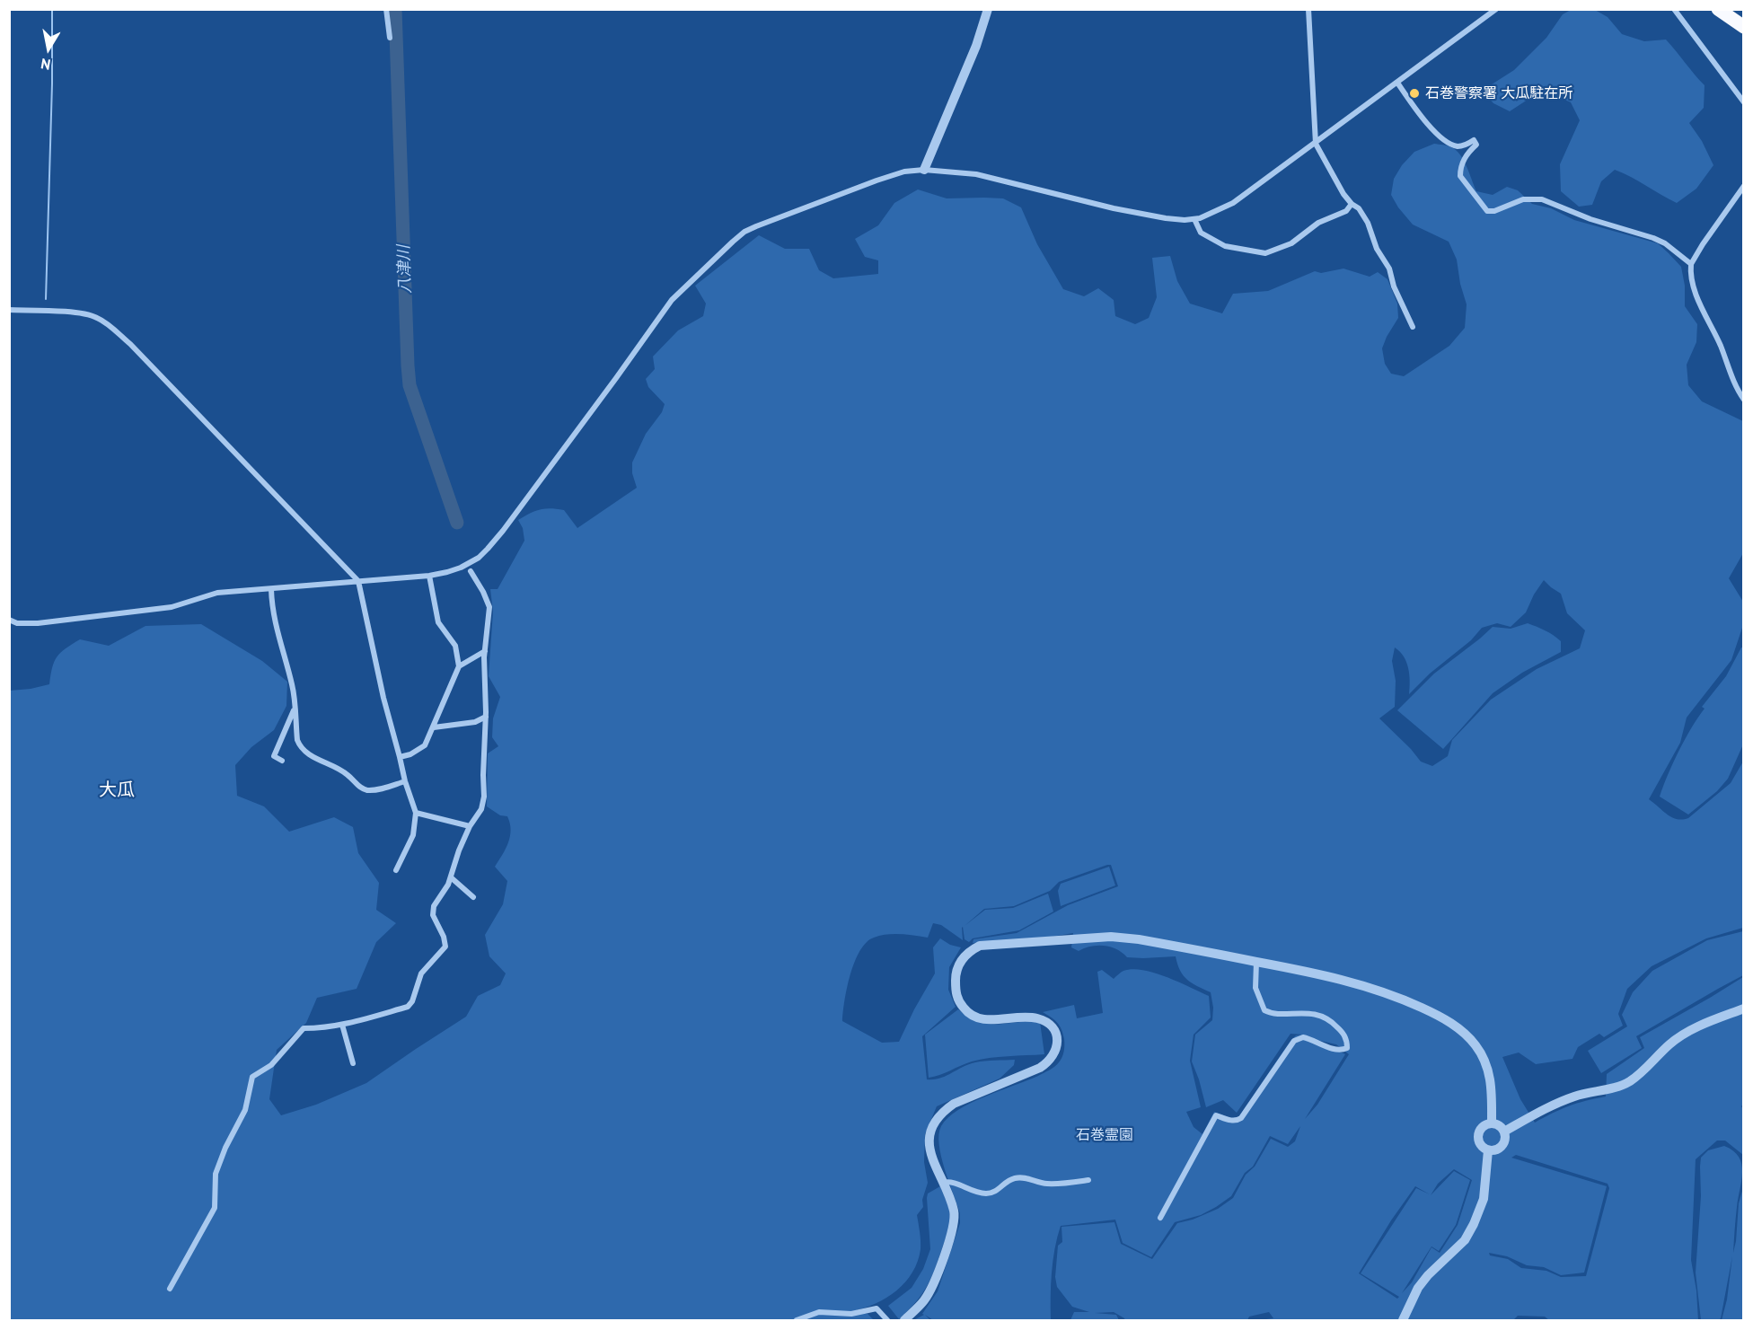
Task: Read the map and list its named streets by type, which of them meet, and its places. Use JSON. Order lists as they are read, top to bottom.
{
  "districts": ["大瓜"],
  "water": ["八津川"],
  "parks": ["石巻霊園"],
  "places": ["石巻警察署 大瓜駐在所"],
  "north": "bottom"
}
